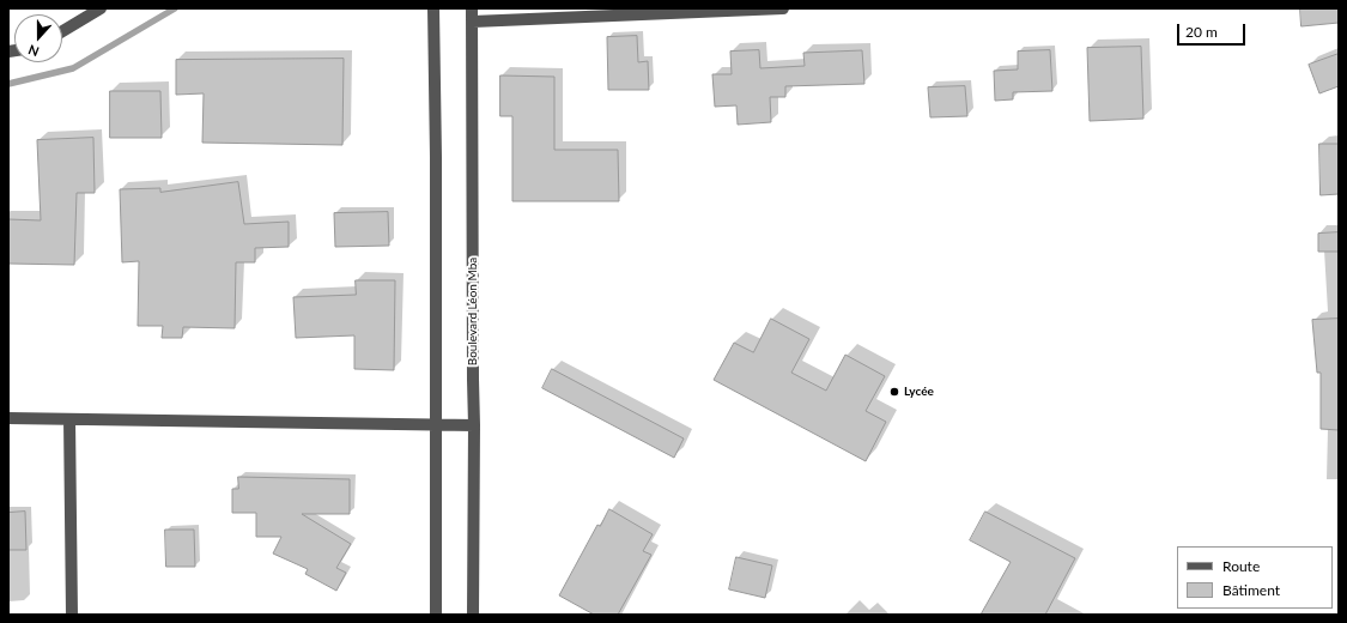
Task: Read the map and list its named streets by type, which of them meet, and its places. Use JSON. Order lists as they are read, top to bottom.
{
  "streets": {
    "street": ["Boulevard Léon Mba"]
  },
  "places": ["Lycée"],
  "legend": ["Route", "Bâtiment"],
  "scale_bar": "20 m",
  "north": "bottom"
}
